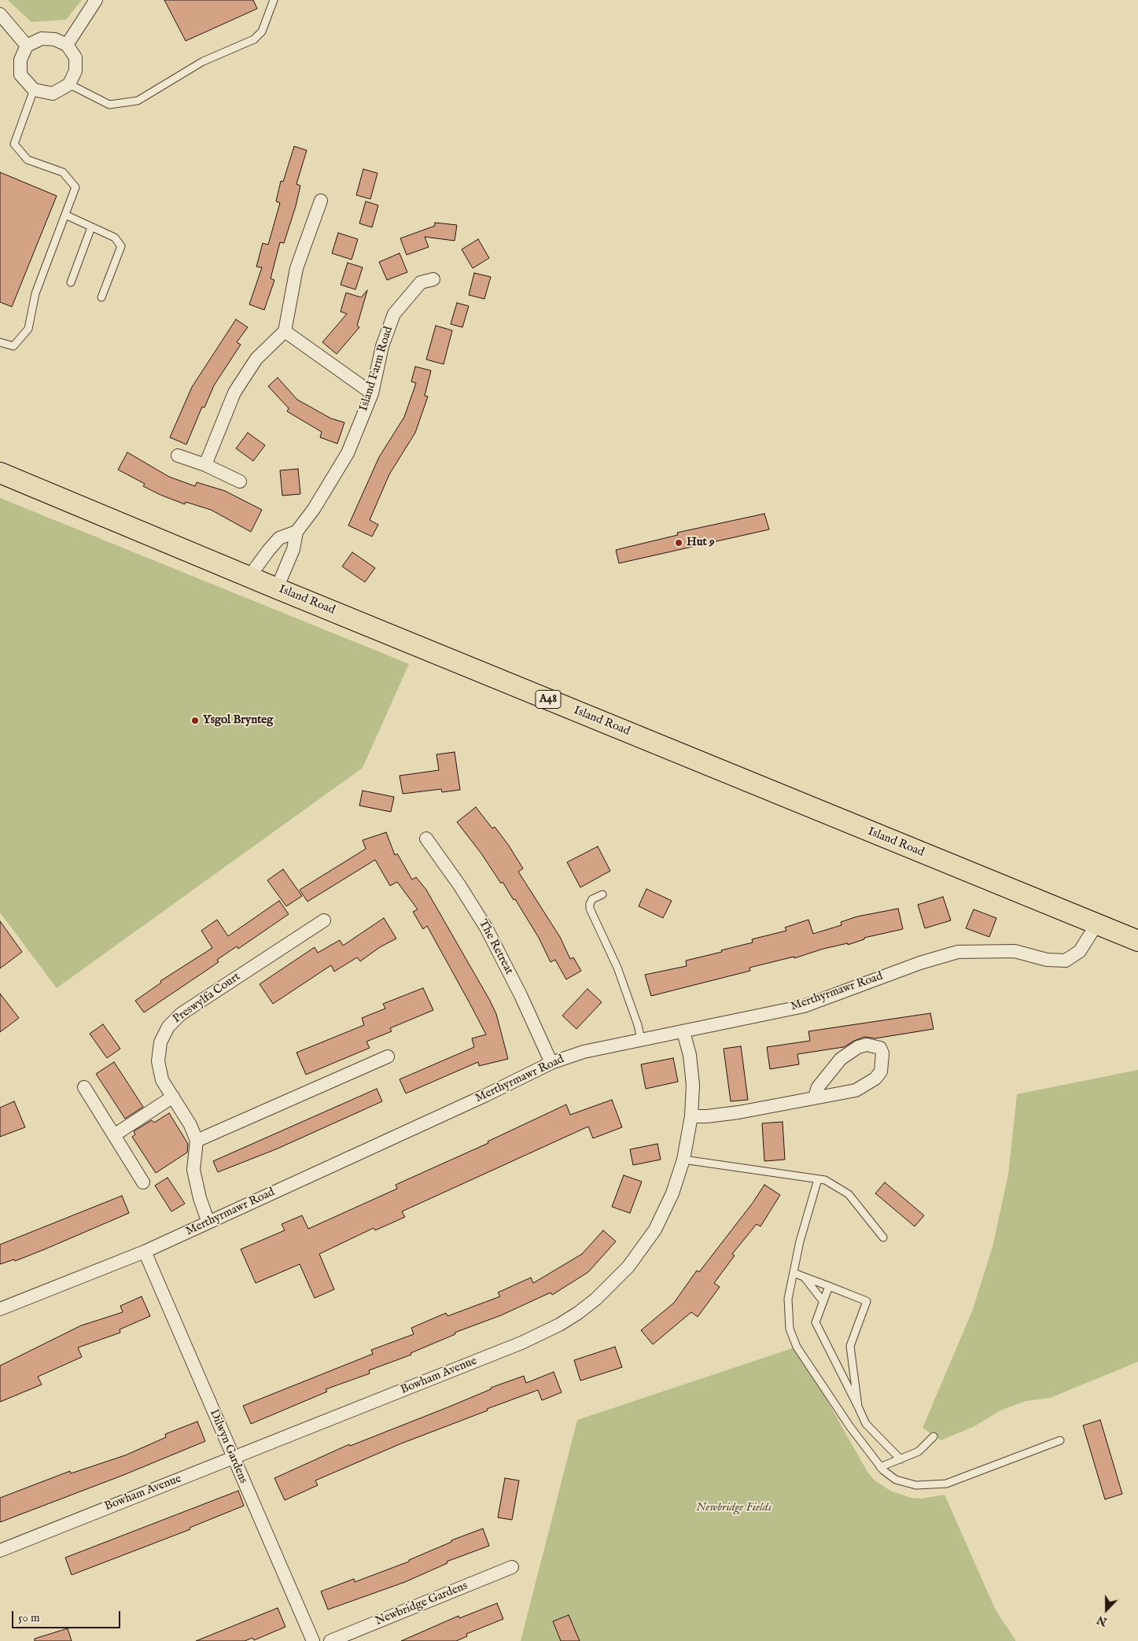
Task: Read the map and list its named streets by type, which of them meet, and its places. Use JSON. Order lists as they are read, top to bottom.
{
  "streets": {
    "main road": ["Island Road", "A48"],
    "street": [
      "Island Farm Road",
      "The Retreat",
      "Merthyrmawr Road",
      "Preswylfa Court",
      "Bowham Avenue",
      "Dilwyn Gardens",
      "Newbridge Gardens"
    ]
  },
  "crossings": [
    ["Island Farm Road", "Island Road"],
    ["Island Road", "Merthyrmawr Road"],
    ["The Retreat", "Merthyrmawr Road"],
    ["Merthyrmawr Road", "Preswylfa Court"],
    ["Merthyrmawr Road", "Bowham Avenue"],
    ["Merthyrmawr Road", "Dilwyn Gardens"],
    ["Bowham Avenue", "Dilwyn Gardens"]
  ],
  "parks": ["Newbridge Fields"],
  "places": ["Hut 9", "Ysgol Brynteg"],
  "scale_bar": "50 m",
  "north": "bottom"
}
